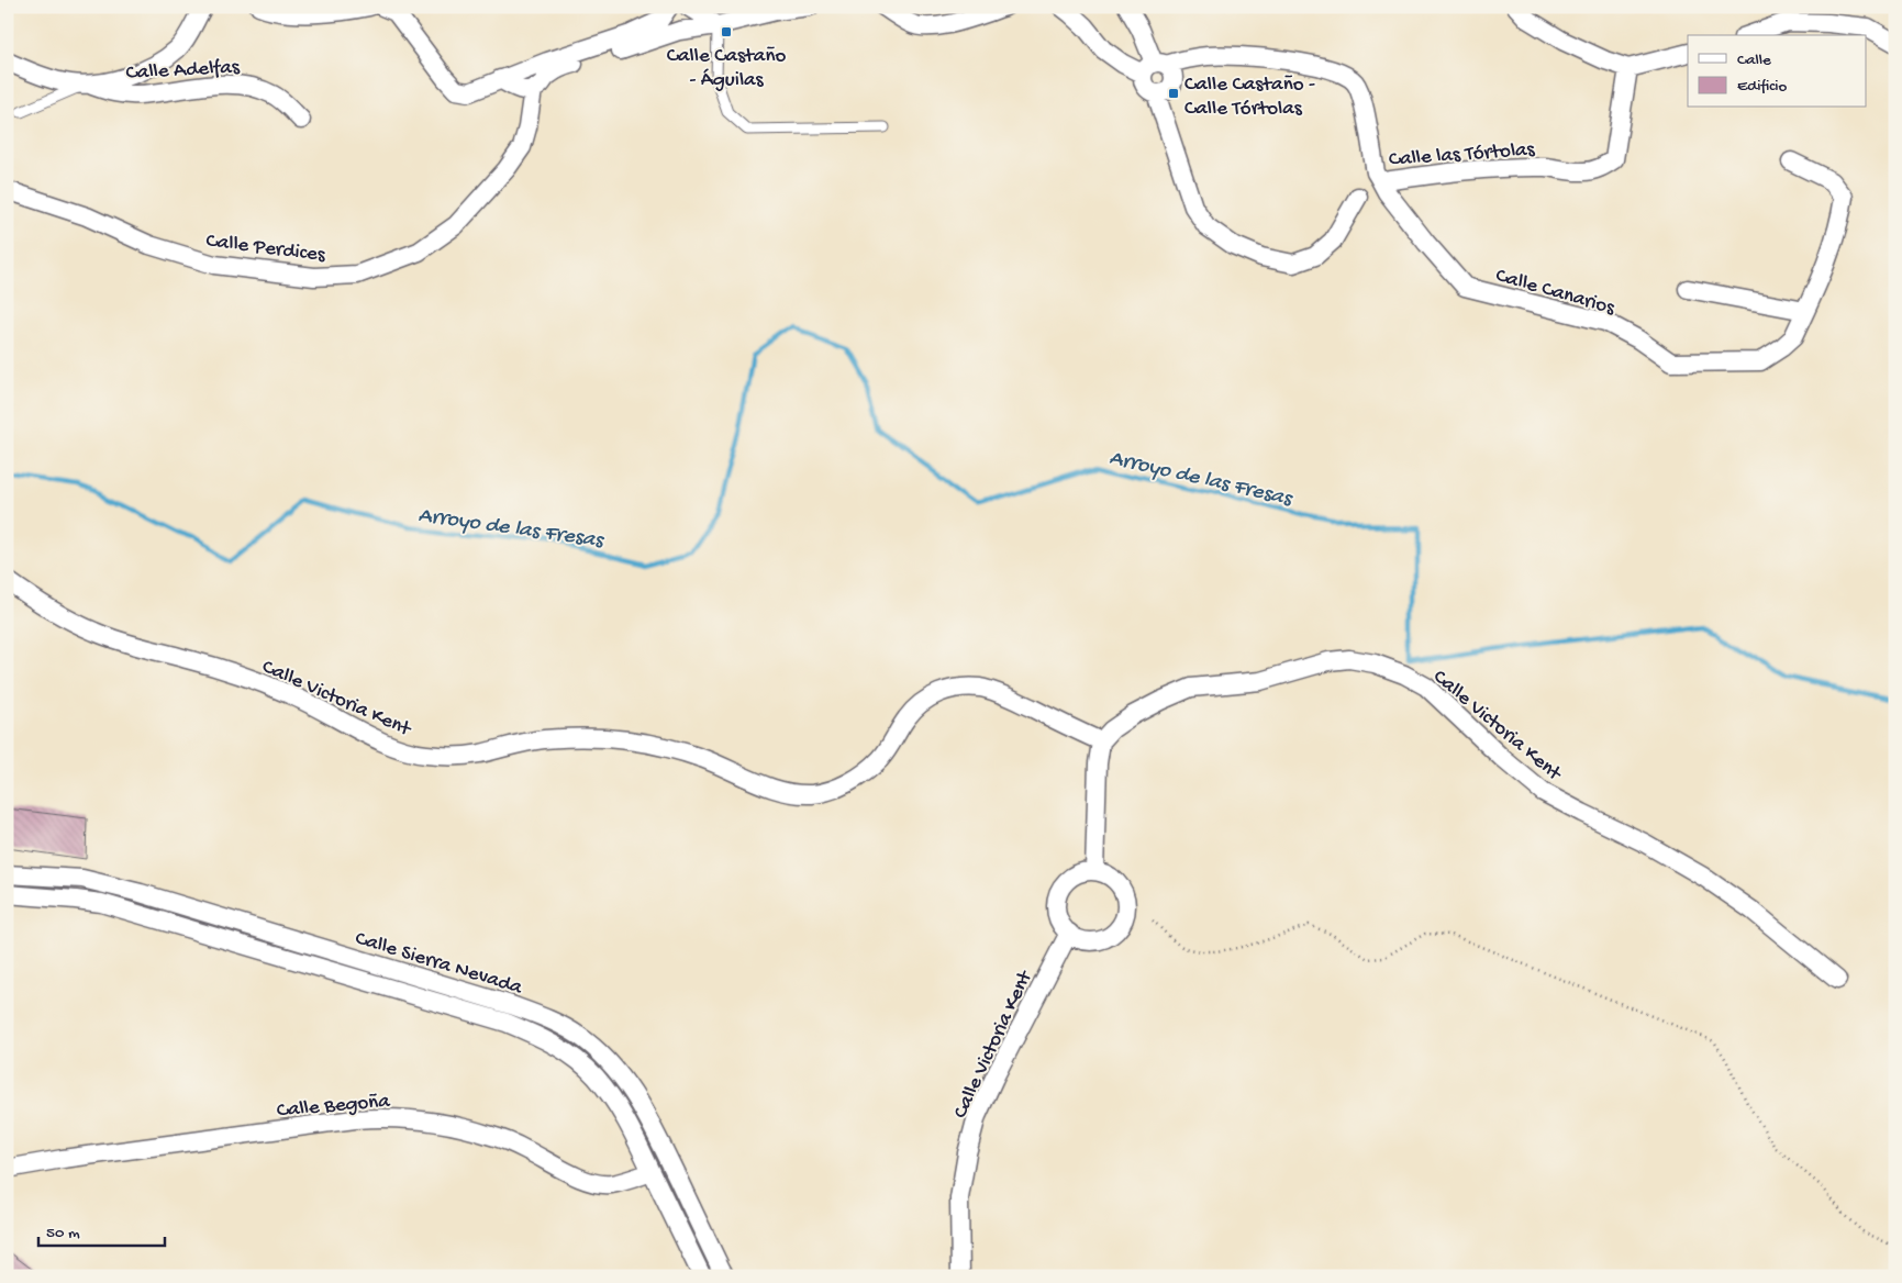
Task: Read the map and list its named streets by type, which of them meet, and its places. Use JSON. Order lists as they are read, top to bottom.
{
  "streets": {
    "street": [
      "Calle Adelfas",
      "Calle las Tórtolas",
      "Calle Perdices",
      "Calle Canarios",
      "Calle Victoria Kent",
      "Calle Sierra Nevada",
      "Calle Begoña"
    ]
  },
  "crossings": [
    ["Calle las Tórtolas", "Calle Canarios"],
    ["Calle Sierra Nevada", "Calle Begoña"]
  ],
  "water": ["Arroyo de las Fresas"],
  "places": {
    "transit": ["Calle Castaño - Águilas", "Calle Castaño - Calle Tórtolas"]
  },
  "legend": ["Calle", "Edificio"],
  "scale_bar": "50 m"
}
